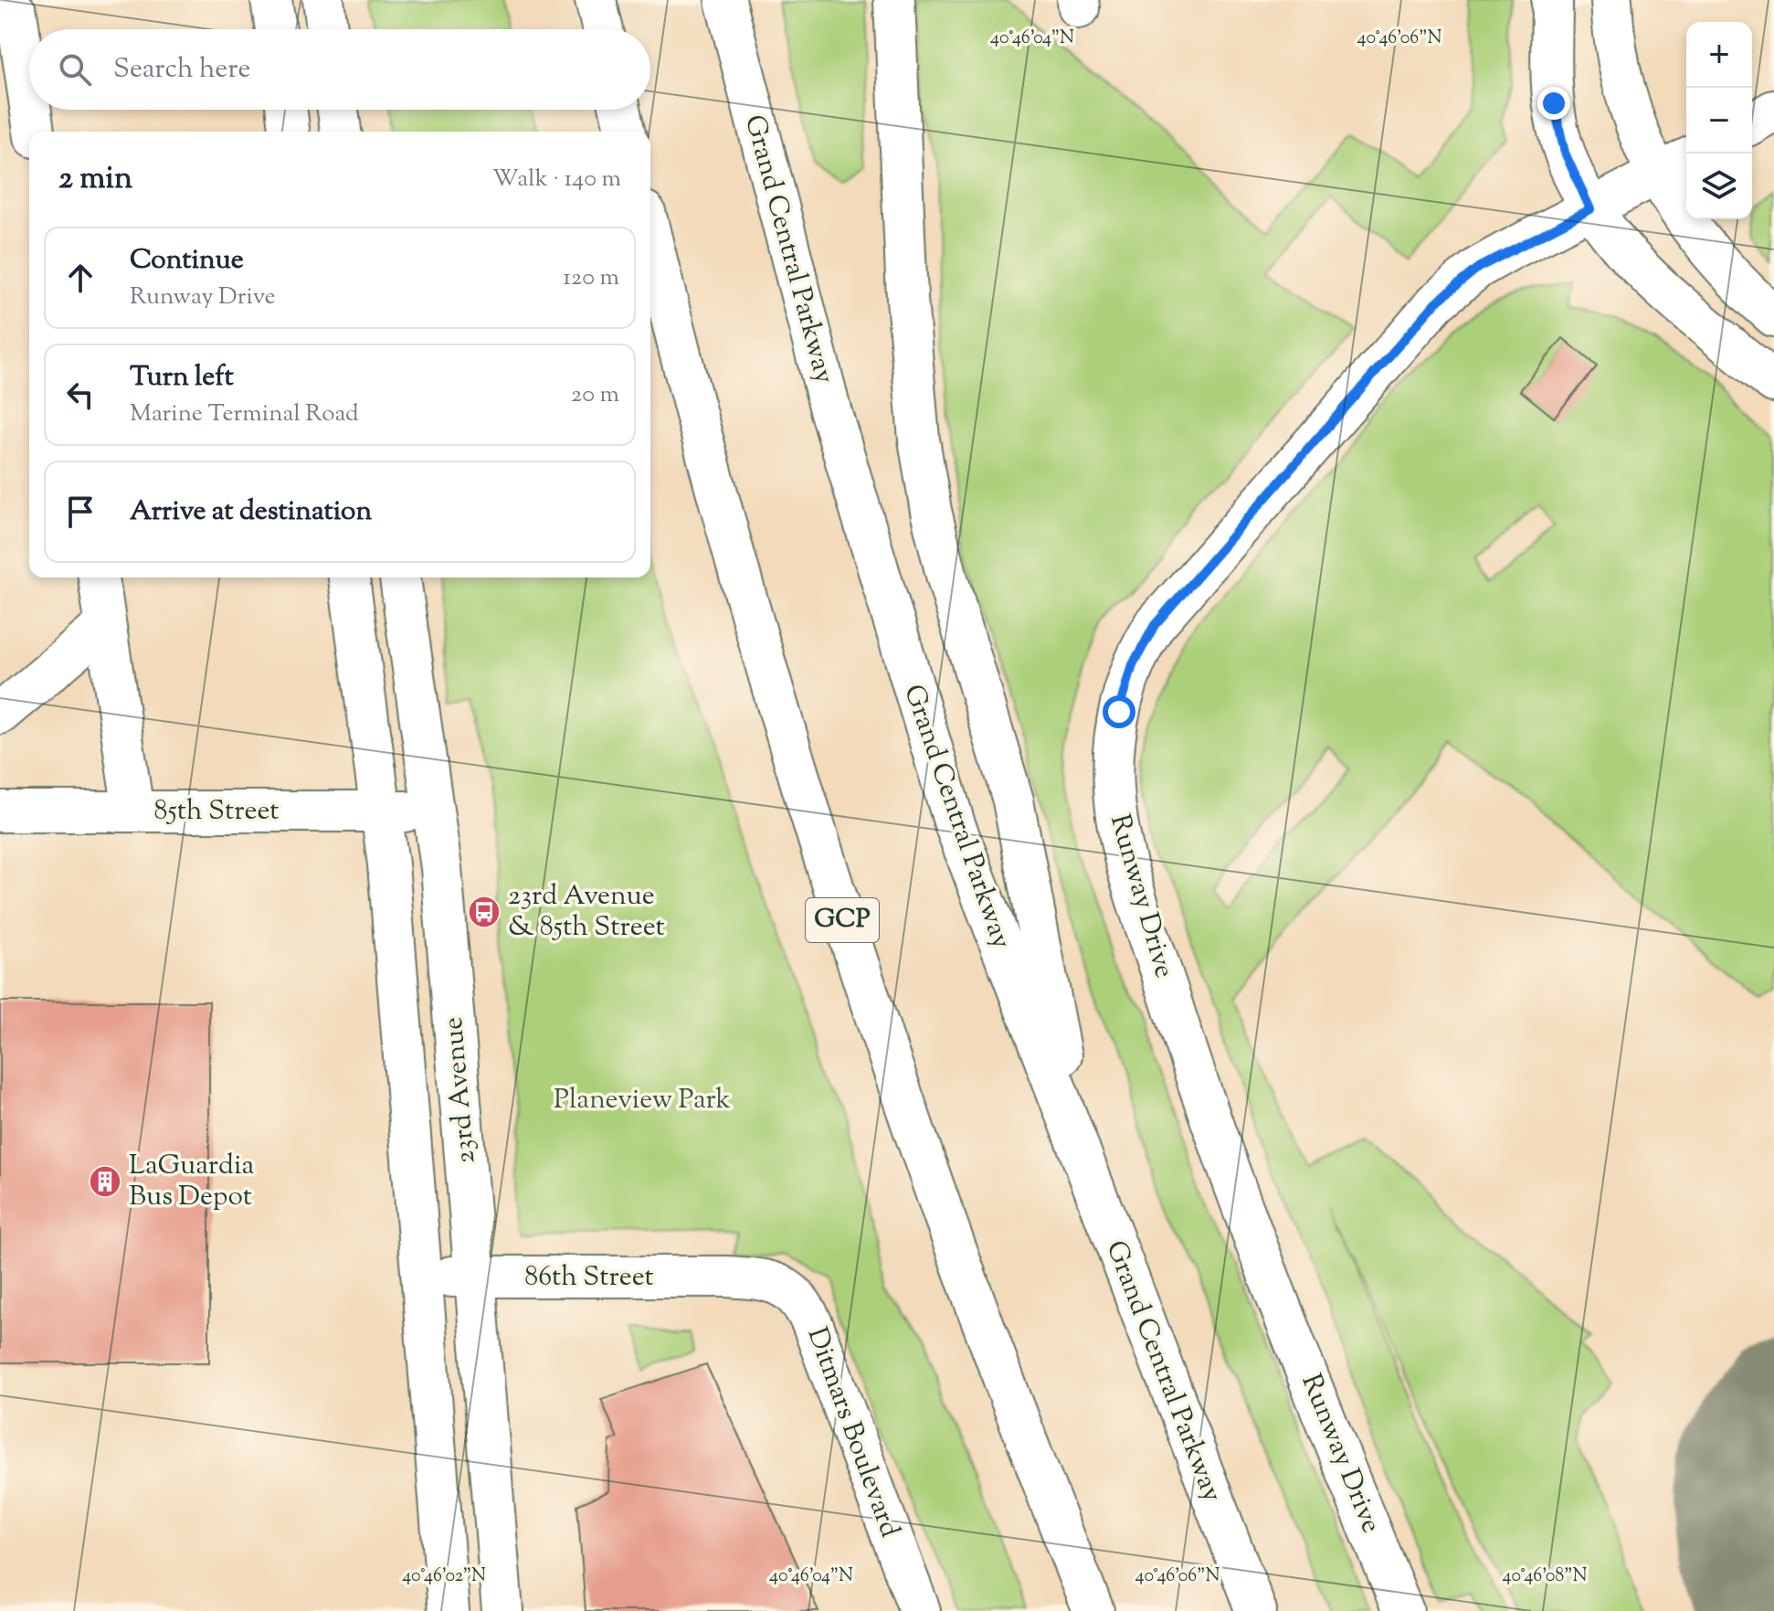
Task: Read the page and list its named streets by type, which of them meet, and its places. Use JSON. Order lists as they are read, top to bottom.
{
  "streets": {
    "main road": [
      "Grand Central Parkway",
      "85th Street",
      "Runway Drive",
      "GCP",
      "23rd Avenue",
      "86th Street",
      "Ditmars Boulevard"
    ]
  },
  "crossings": [
    ["85th Street", "23rd Avenue"],
    ["23rd Avenue", "86th Street"],
    ["86th Street", "Ditmars Boulevard"]
  ],
  "parks": ["Planeview Park"],
  "places": {
    "bus stop": ["23rd Avenue & 85th Street"],
    "building": ["LaGuardia Bus Depot"]
  },
  "page": {
    "map_buttons": ["+", "−"],
    "search": "Search here",
    "heading": ["2 min", "Walk · 140 m"],
    "list": [
      ["Continue", "Runway Drive", "120 m"],
      ["Turn left", "Marine Terminal Road", "20 m"],
      "Arrive at destination"
    ]
  },
  "coordinates": [
    "40°46'04\"N",
    "40°46'06\"N",
    "40°46'02\"N",
    "40°46'08\"N"
  ]
}
